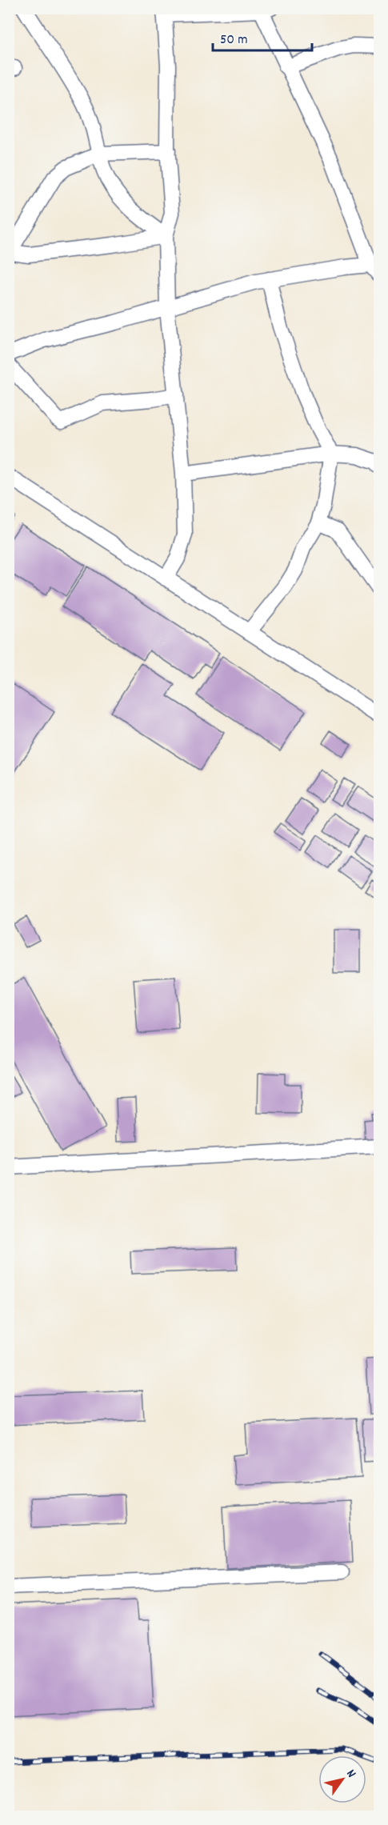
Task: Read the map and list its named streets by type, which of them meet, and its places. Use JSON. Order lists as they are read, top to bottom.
{
  "scale_bar": "50 m",
  "north": "top right"
}
